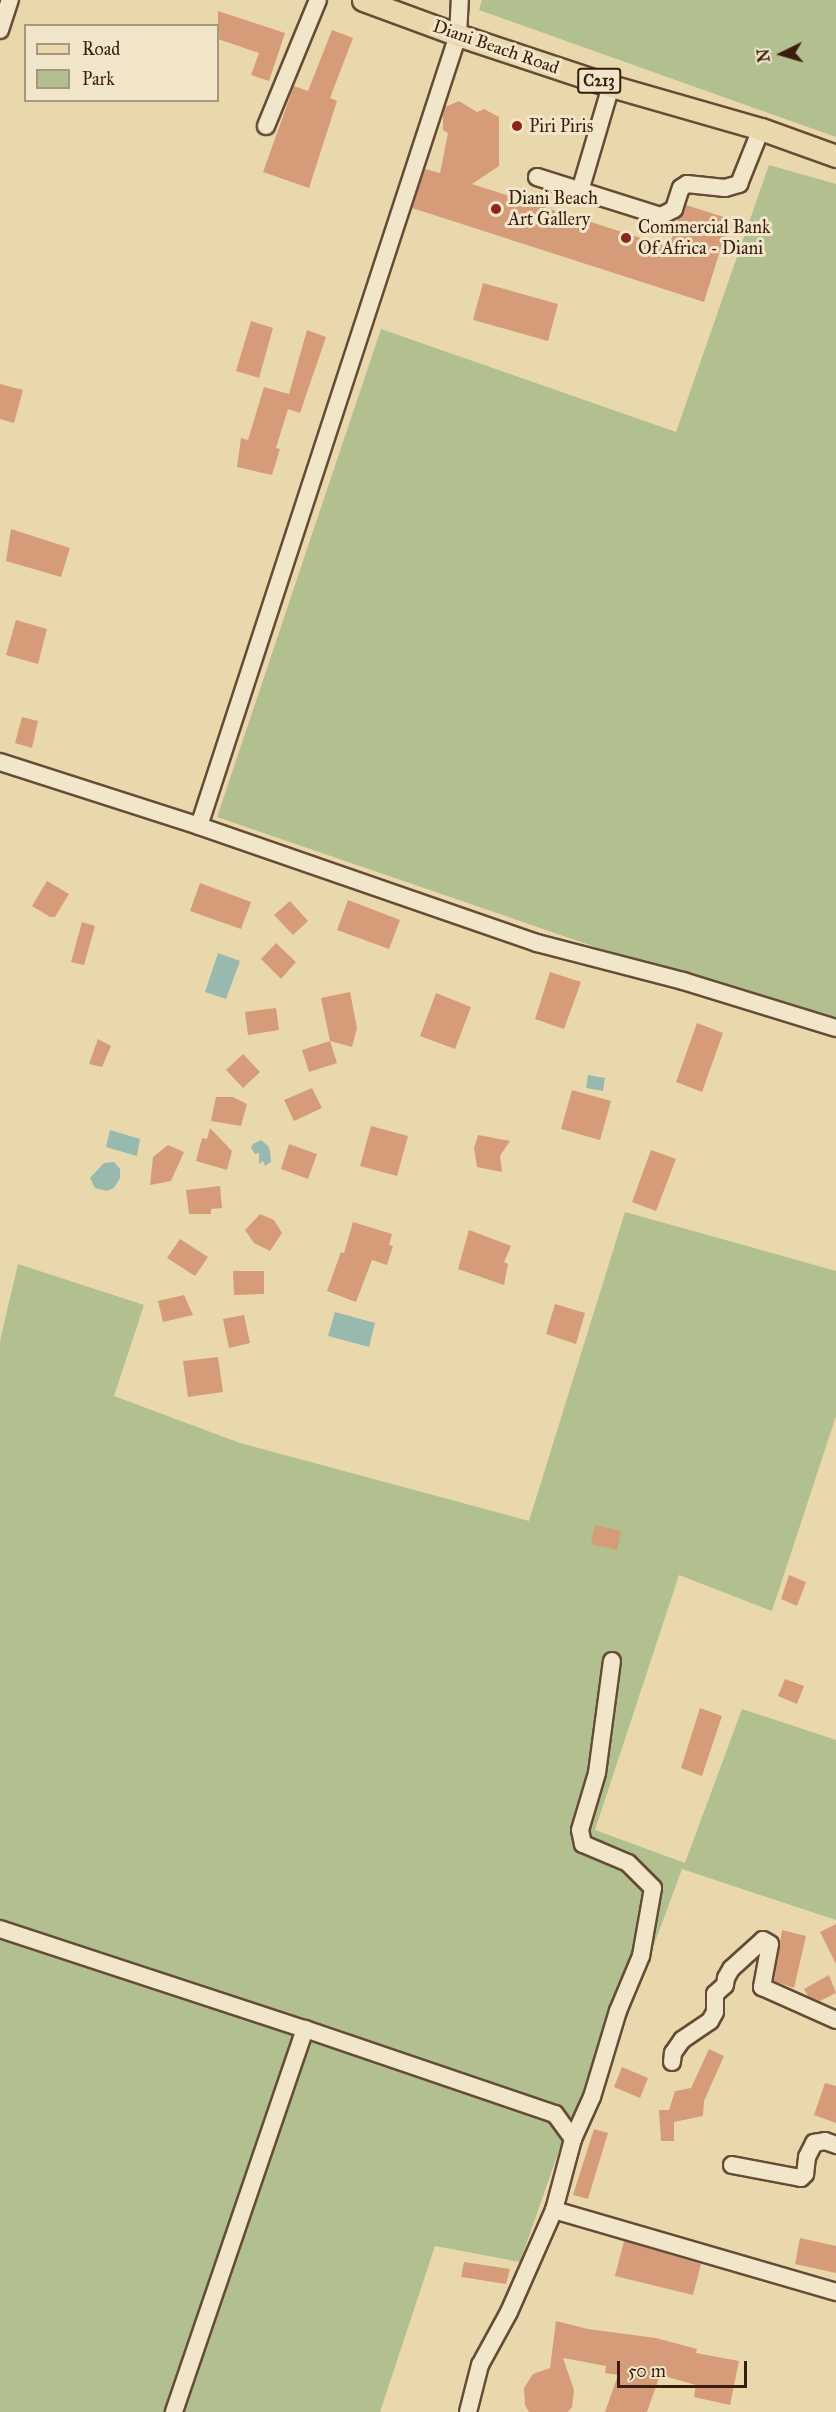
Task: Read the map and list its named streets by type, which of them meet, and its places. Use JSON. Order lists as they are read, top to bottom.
{
  "streets": {
    "main road": ["Diani Beach Road", "C213"]
  },
  "places": ["Piri Piris", "Diani Beach Art Gallery", "Commercial Bank Of Africa - Diani"],
  "legend": ["Road", "Park"],
  "scale_bar": "50 m",
  "north": "left"
}
